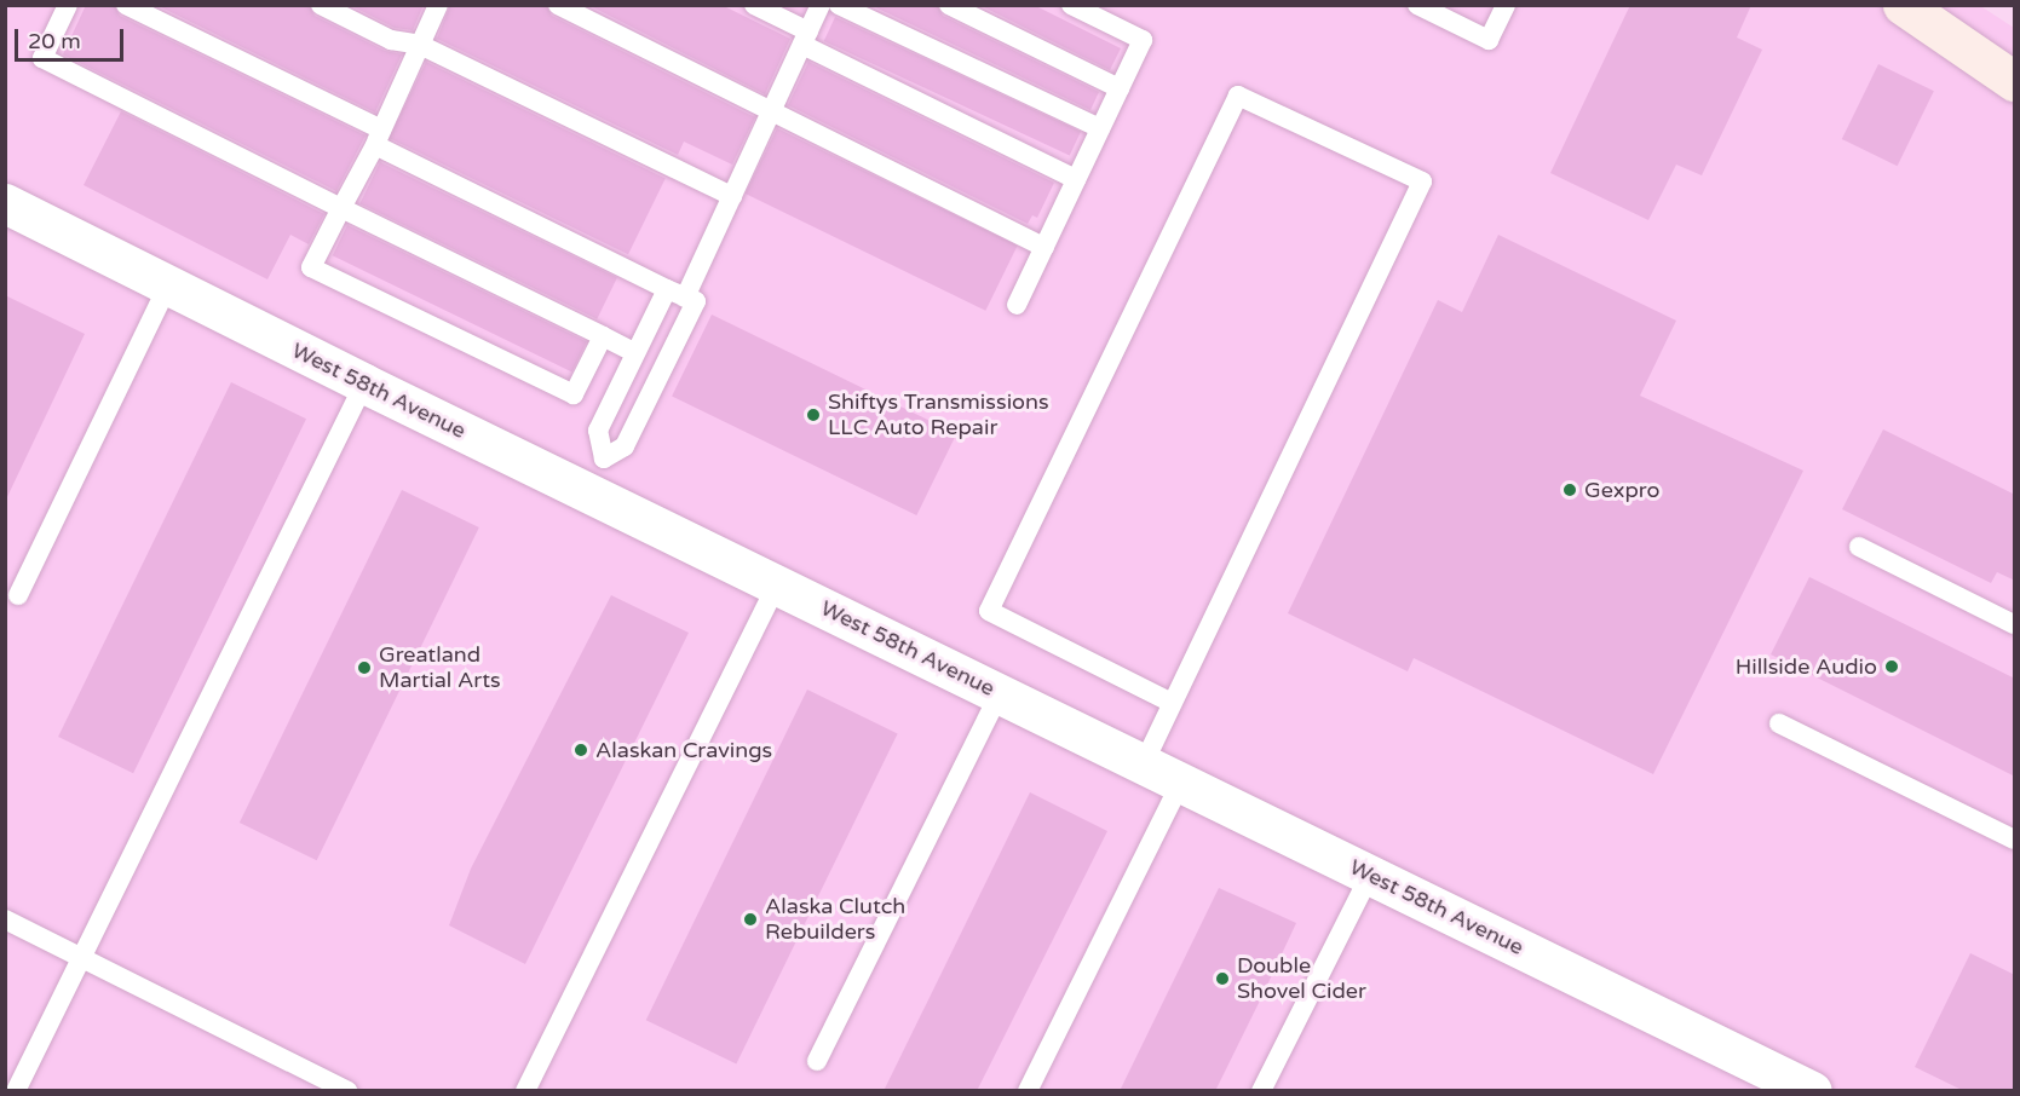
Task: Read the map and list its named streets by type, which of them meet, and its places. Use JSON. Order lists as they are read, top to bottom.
{
  "streets": {
    "street": ["West 58th Avenue"]
  },
  "places": [
    "Shiftys Transmissions LLC Auto Repair",
    "Gexpro",
    "Hillside Audio",
    "Greatland Martial Arts",
    "Alaskan Cravings",
    "Alaska Clutch Rebuilders",
    "Double Shovel Cider"
  ],
  "scale_bar": "20 m"
}
